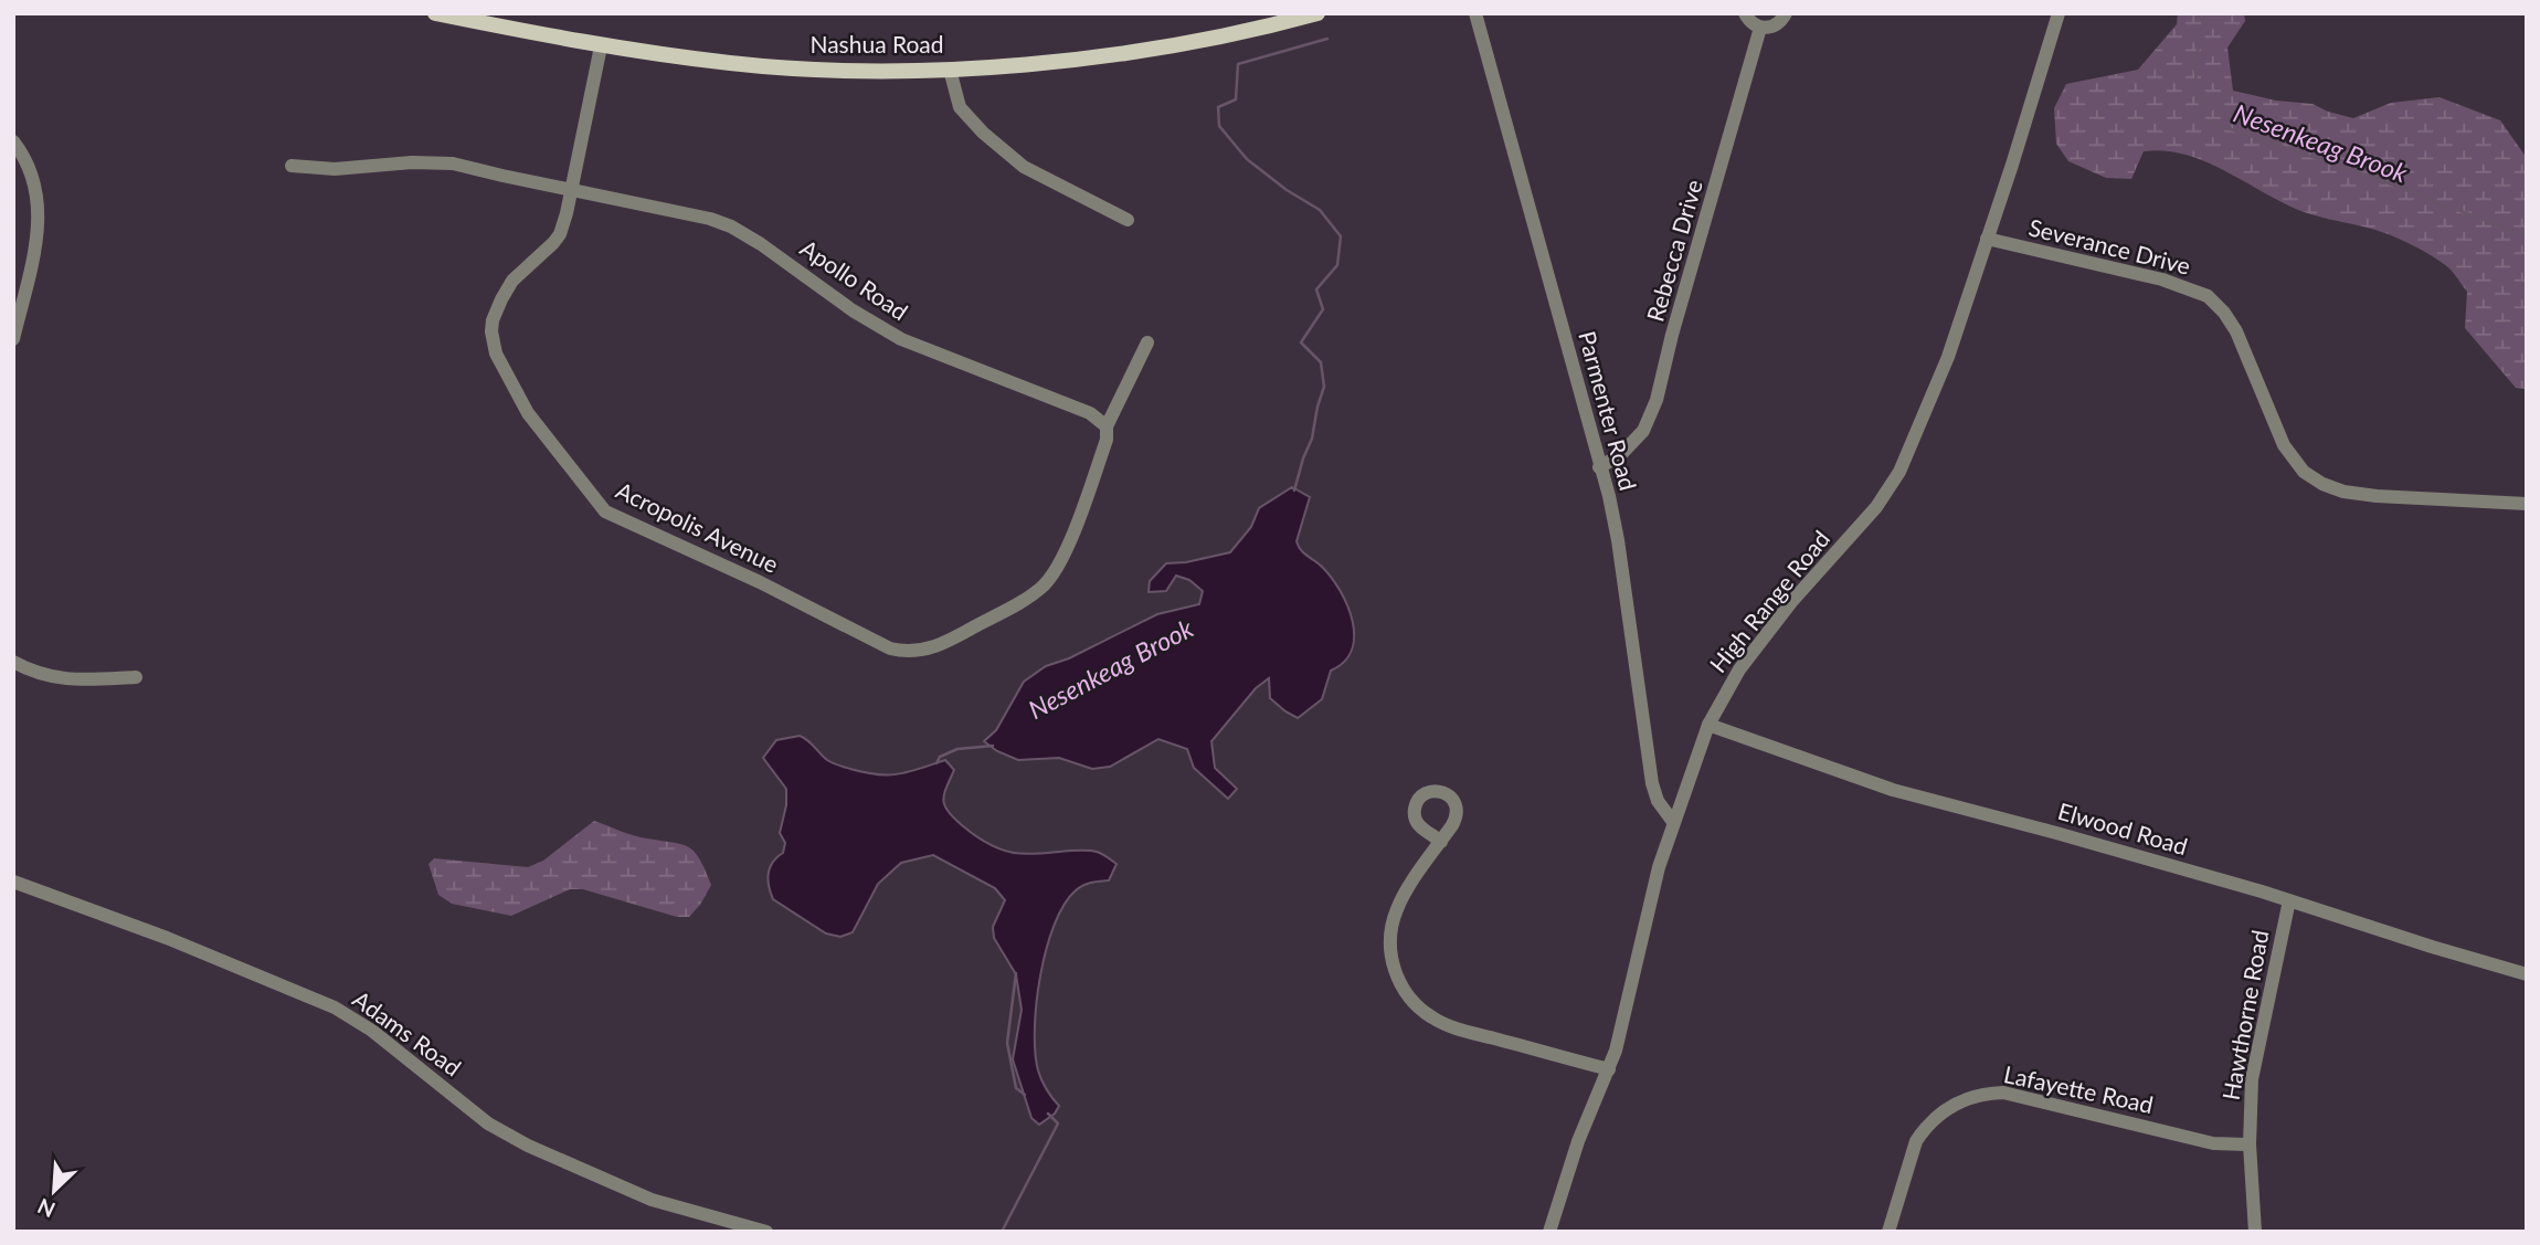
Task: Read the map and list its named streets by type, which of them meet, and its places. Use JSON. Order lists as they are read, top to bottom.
{
  "streets": {
    "main road": ["Nashua Road"],
    "street": [
      "Severance Drive",
      "Rebecca Drive",
      "Apollo Road",
      "Parmenter Road",
      "Acropolis Avenue",
      "High Range Road",
      "Elwood Road",
      "Hawthorne Road",
      "Adams Road",
      "Lafayette Road"
    ]
  },
  "crossings": [
    ["Nashua Road", "Acropolis Avenue"],
    ["Severance Drive", "High Range Road"],
    ["Rebecca Drive", "Parmenter Road"],
    ["Apollo Road", "Acropolis Avenue"],
    ["Parmenter Road", "High Range Road"],
    ["High Range Road", "Elwood Road"],
    ["Elwood Road", "Hawthorne Road"],
    ["Hawthorne Road", "Lafayette Road"]
  ],
  "water": ["Nesenkeag Brook"],
  "north": "bottom left"
}
